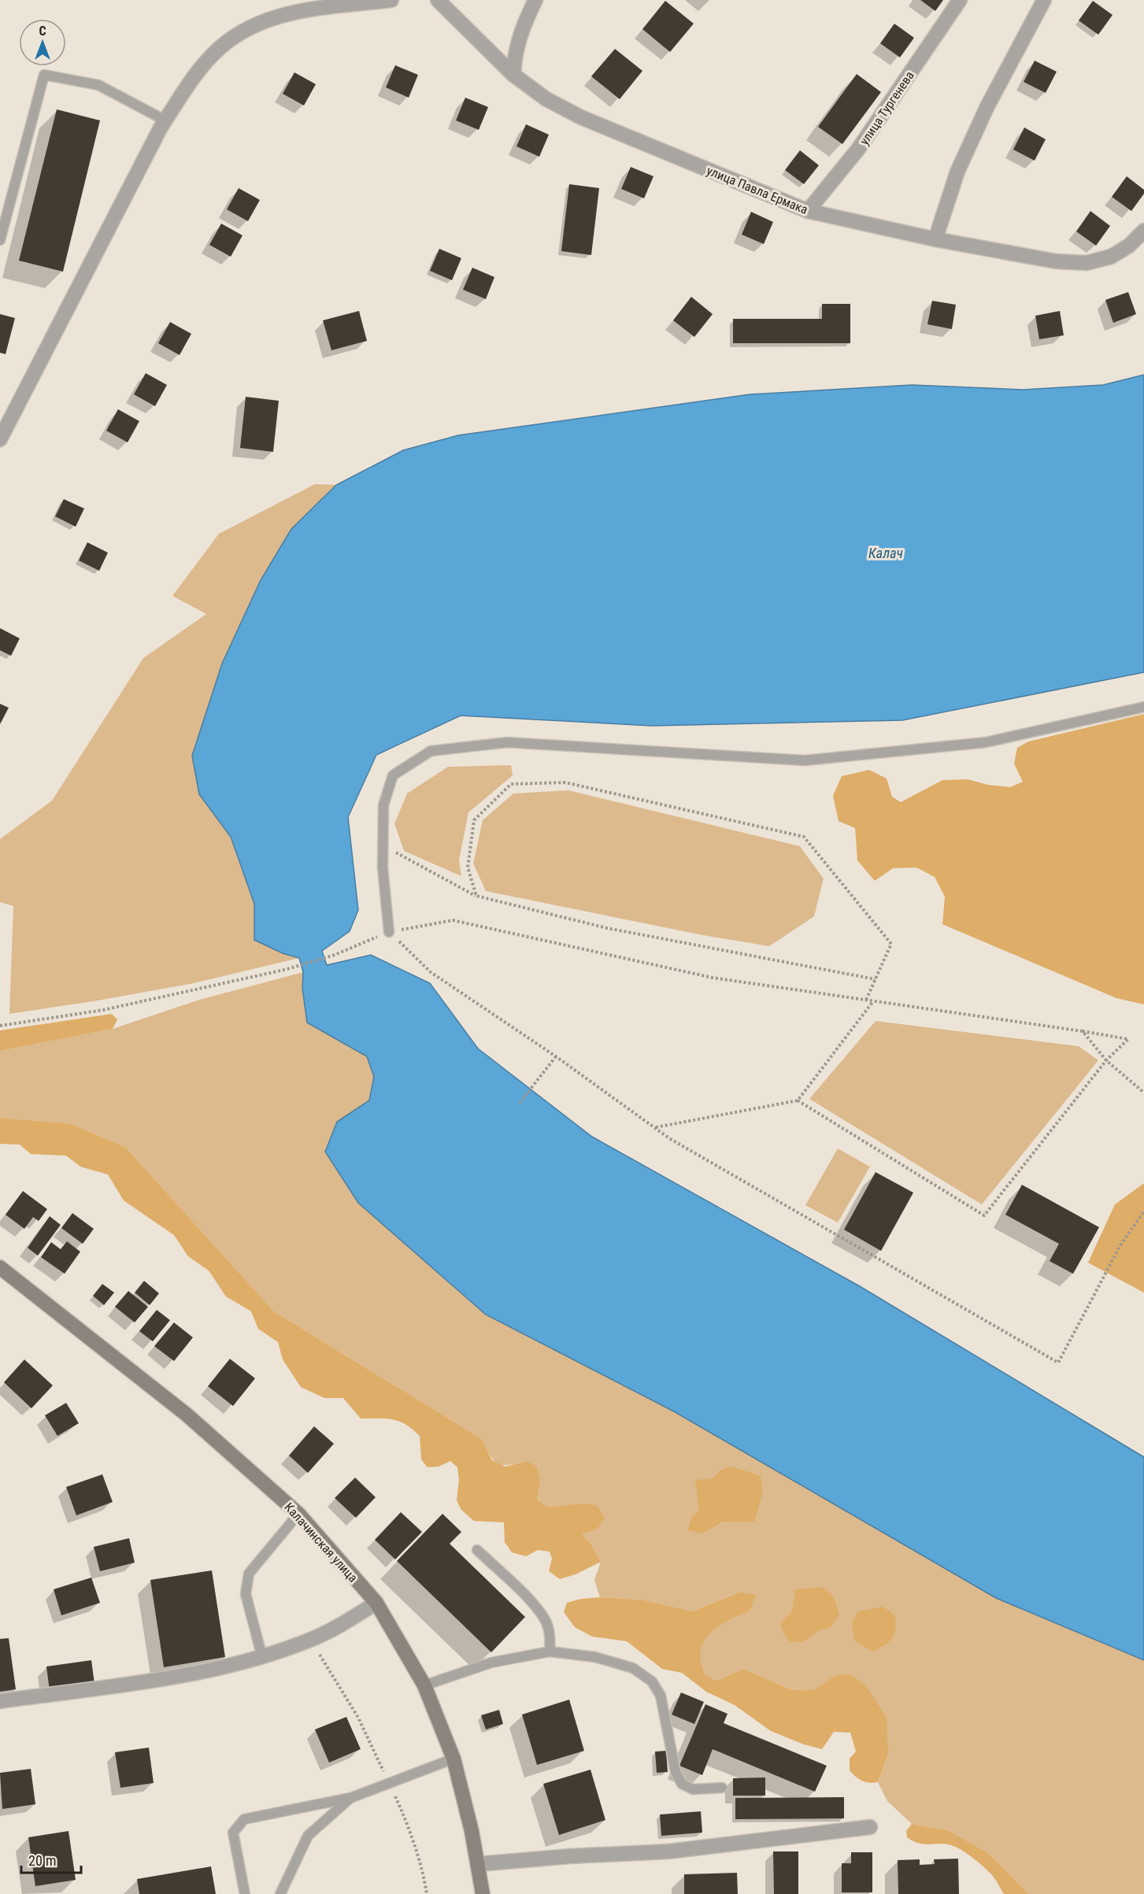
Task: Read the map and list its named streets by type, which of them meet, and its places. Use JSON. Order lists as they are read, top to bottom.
{
  "streets": {
    "main road": ["Калачинская улица"],
    "street": ["улица Тургенева", "улица Павла Ермака"]
  },
  "crossings": [
    ["улица Тургенева", "улица Павла Ермака"]
  ],
  "water": ["Калач"],
  "scale_bar": "20 m",
  "north": "top"
}
